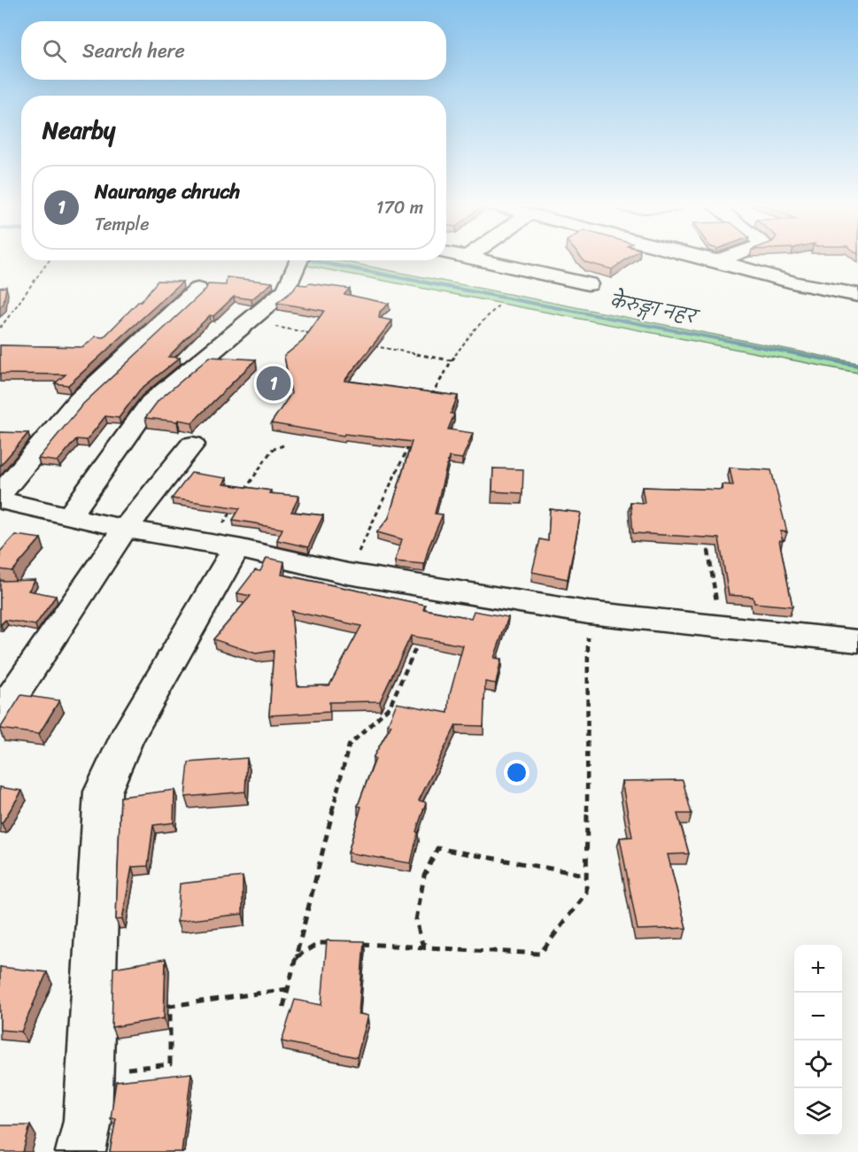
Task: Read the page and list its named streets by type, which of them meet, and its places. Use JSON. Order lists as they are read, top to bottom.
{
  "water": ["केेरुङ्गा नहर"],
  "page": {
    "search": "Search here",
    "heading": "Nearby",
    "list": [
      {
        "mark": "1",
        "name": "Naurange chruch",
        "note": "Temple",
        "value": "170 m"
      }
    ],
    "pins": "1",
    "map_buttons": ["+", "−"]
  }
}
